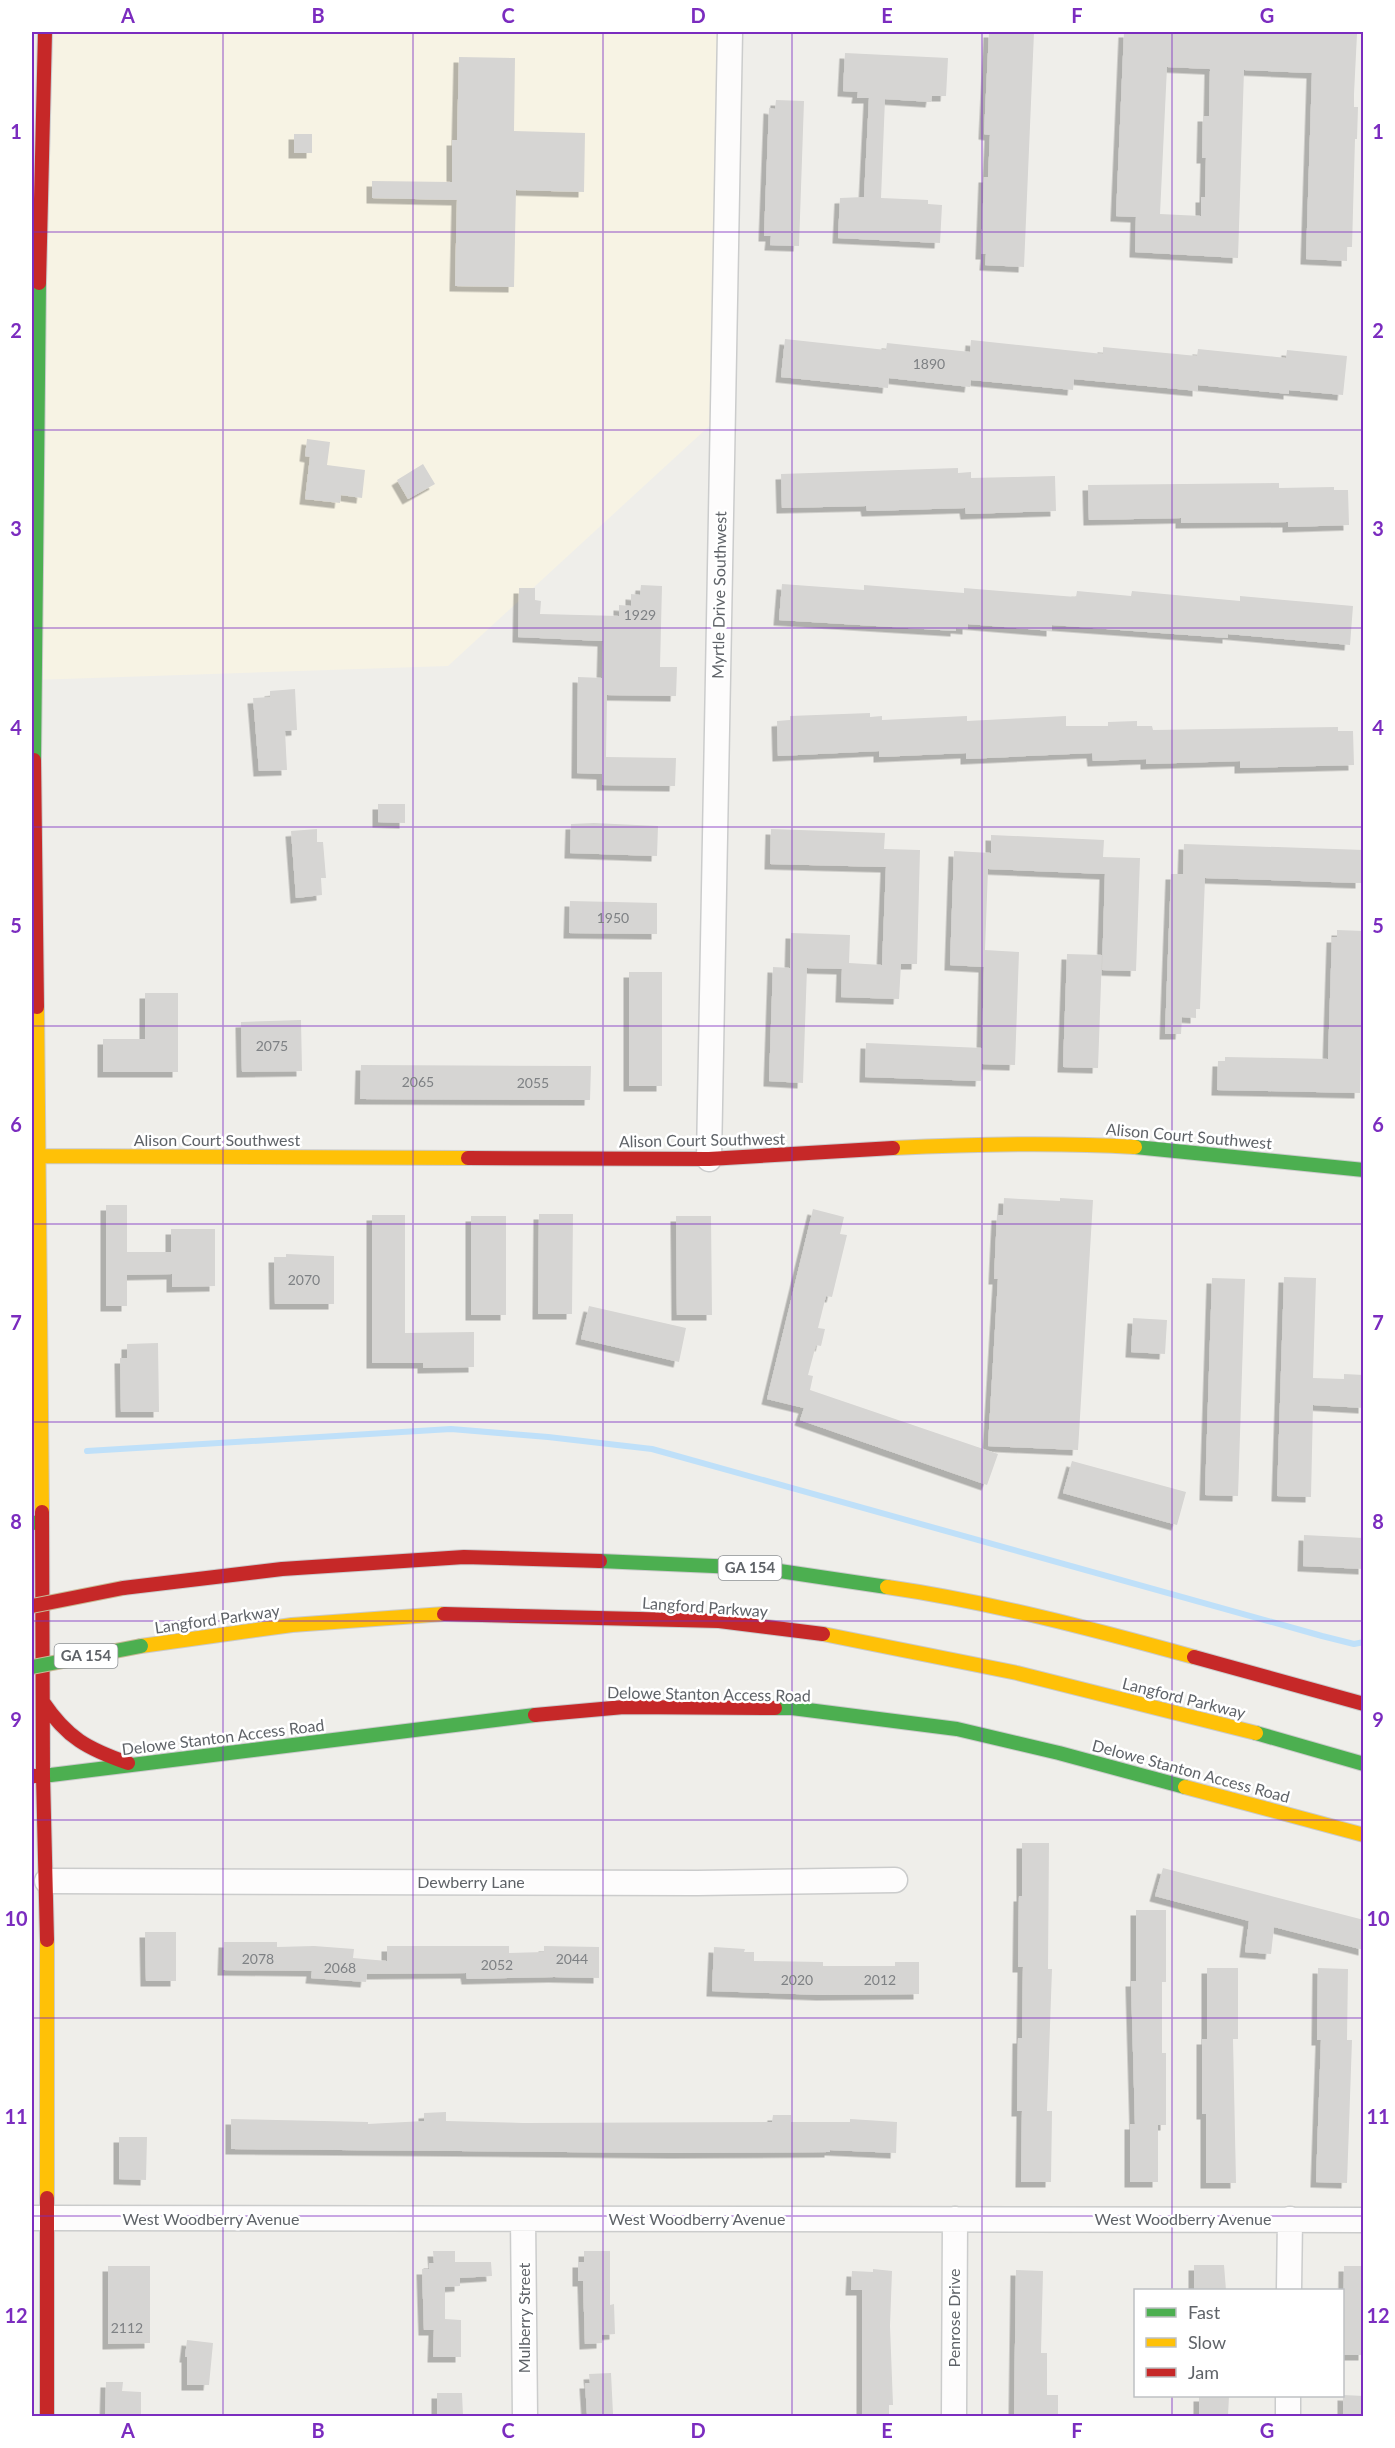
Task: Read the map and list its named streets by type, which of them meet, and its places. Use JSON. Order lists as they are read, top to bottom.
{
  "streets": {
    "main road": [
      "Alison Court Southwest",
      "GA 154",
      "Langford Parkway",
      "Delowe Stanton Access Road"
    ],
    "street": [
      "Myrtle Drive Southwest",
      "Dewberry Lane",
      "West Woodberry Avenue",
      "Mulberry Street",
      "Penrose Drive"
    ]
  },
  "crossings": [
    ["Myrtle Drive Southwest", "Alison Court Southwest"],
    ["West Woodberry Avenue", "Mulberry Street"],
    ["West Woodberry Avenue", "Penrose Drive"]
  ],
  "house_numbers": [
    "1890",
    "1929",
    "1950",
    "2075",
    "2065",
    "2055",
    "2070",
    "2078",
    "2044",
    "2052",
    "2068",
    "2020",
    "2012",
    "2112"
  ],
  "legend": ["Fast", "Slow", "Jam"],
  "grid": {
    "columns": [
      "A",
      "B",
      "C",
      "D",
      "E",
      "F",
      "G"
    ],
    "rows": [
      "1",
      "2",
      "3",
      "4",
      "5",
      "6",
      "7",
      "8",
      "9",
      "10",
      "11",
      "12"
    ]
  }
}
